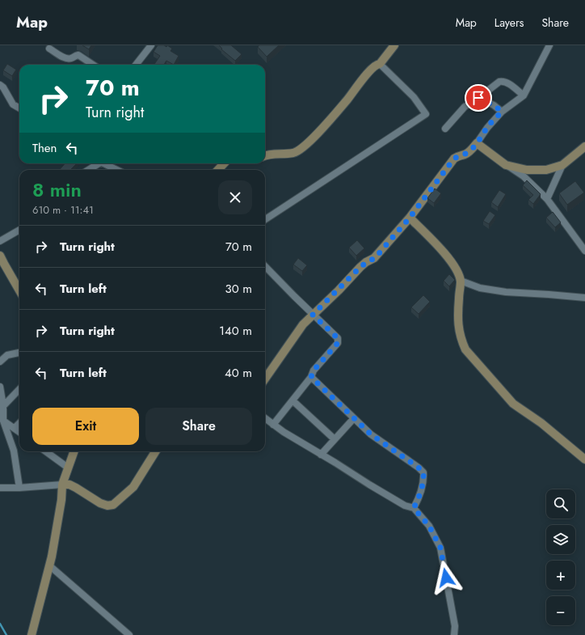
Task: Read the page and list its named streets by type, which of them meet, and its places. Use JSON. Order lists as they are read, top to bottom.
{
  "page": {
    "header": "Map",
    "nav": ["Map", "Layers", "Share"],
    "turn": ["70 m", "Turn right"],
    "then": "Then",
    "heading": ["8 min", "610 m · 11:41"],
    "list": [
      {
        "name": "Turn right",
        "value": "70 m"
      },
      {
        "name": "Turn left",
        "value": "30 m"
      },
      {
        "name": "Turn right",
        "value": "140 m"
      },
      {
        "name": "Turn left",
        "value": "40 m"
      }
    ],
    "buttons": ["Exit", "Share"],
    "map_buttons": ["+", "−"]
  }
}
